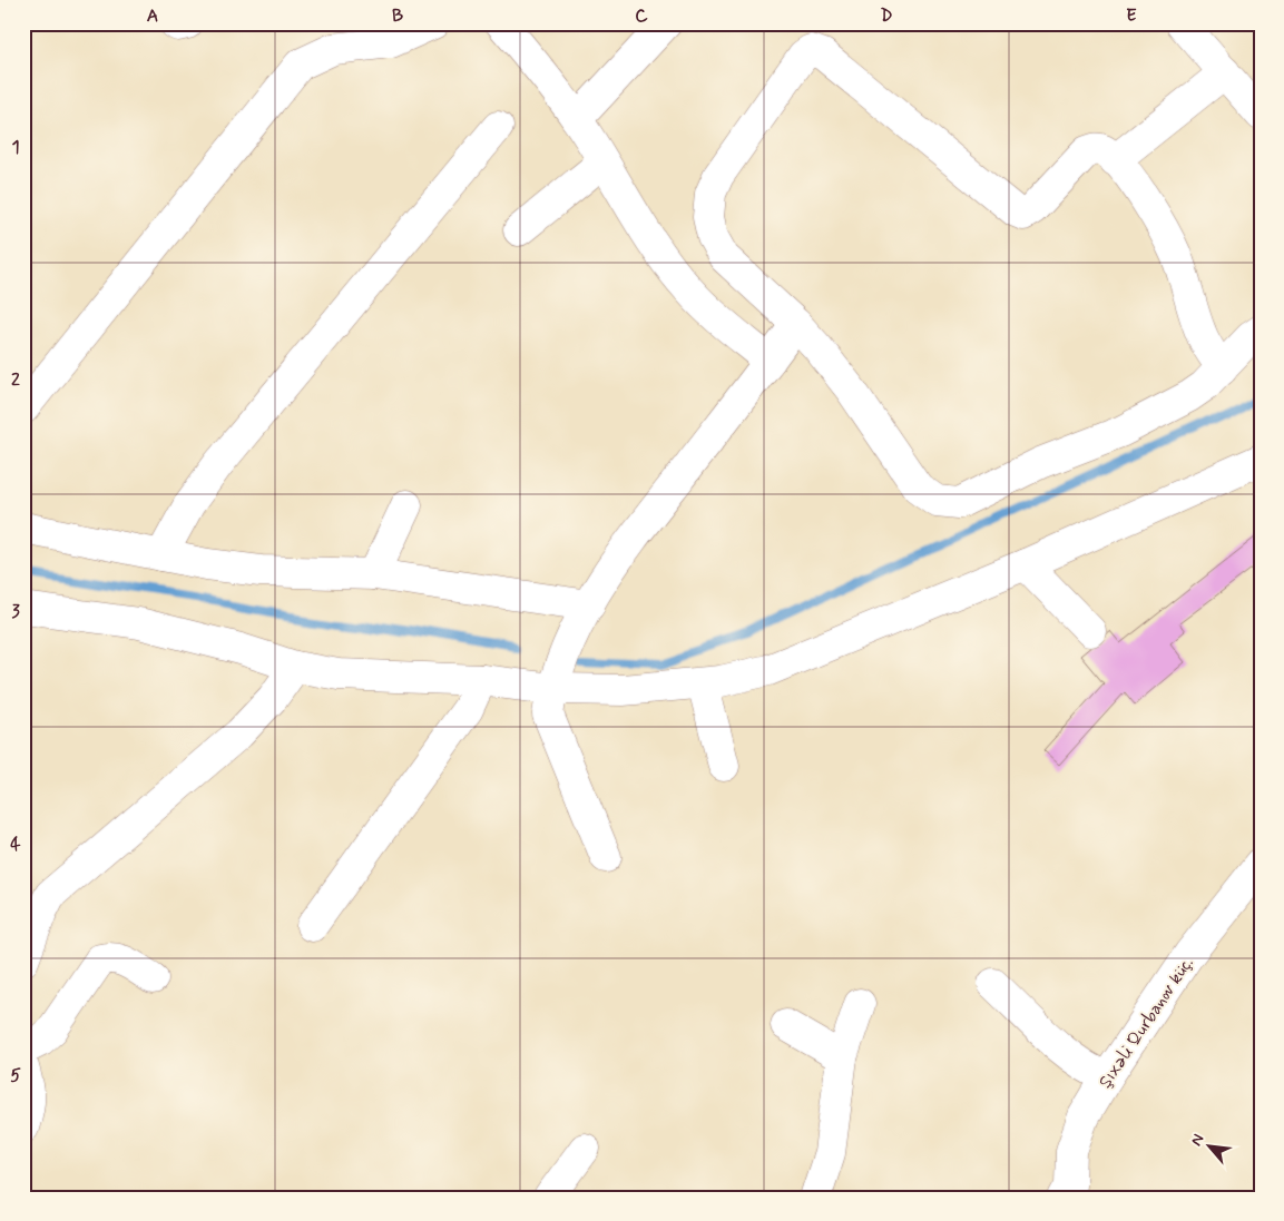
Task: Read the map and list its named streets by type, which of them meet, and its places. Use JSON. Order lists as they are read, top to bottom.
{
  "streets": {
    "street": ["Şıxəli Qurbanov küç."]
  },
  "north": "top left",
  "grid": {
    "columns": [
      "A",
      "B",
      "C",
      "D",
      "E"
    ],
    "rows": [
      "1",
      "2",
      "3",
      "4",
      "5"
    ]
  }
}
